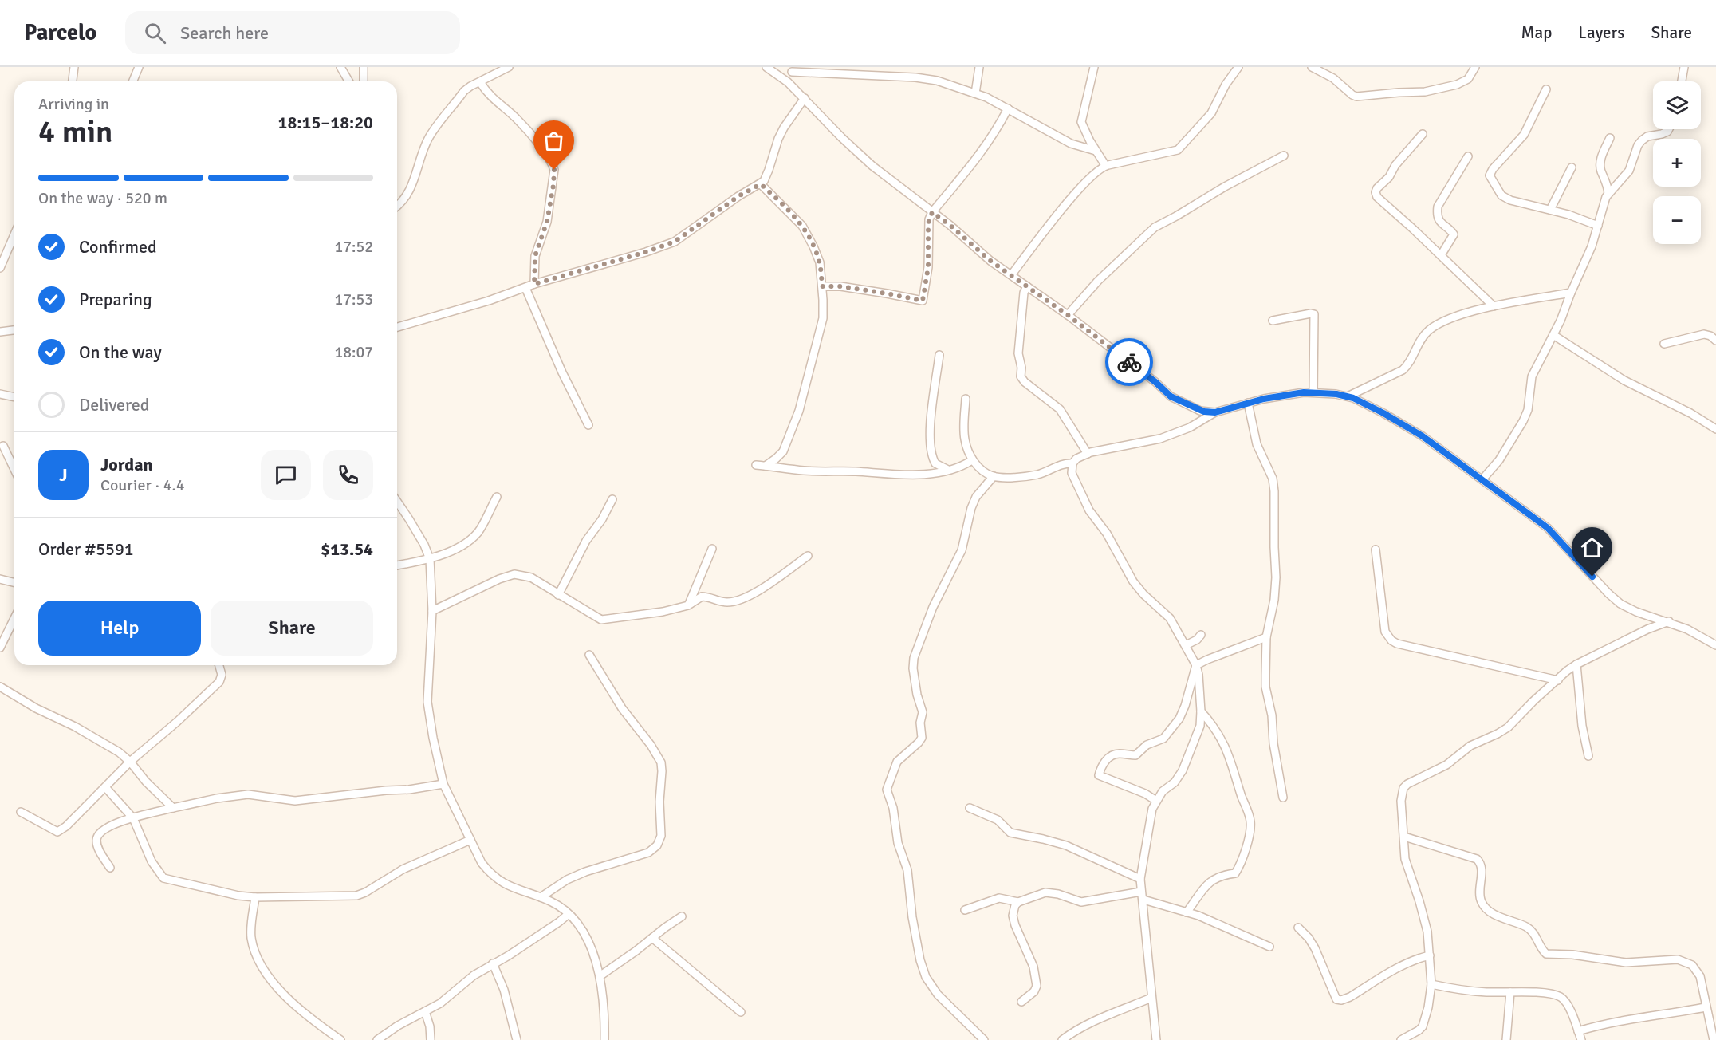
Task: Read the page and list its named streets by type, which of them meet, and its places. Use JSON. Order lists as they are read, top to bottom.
{
  "page": {
    "header": "Parcelo",
    "search": "Search here",
    "nav": ["Map", "Layers", "Share"],
    "map_buttons": ["+", "−"],
    "heading": ["4 min", "Arriving in", "18:15–18:20"],
    "panel": [
      "Jordan",
      "Courier · 4.4",
      "Order #5591",
      "$13.54"
    ],
    "bar": "On the way · 520 m",
    "list": [
      ["Confirmed", "17:52"],
      ["Preparing", "17:53"],
      ["On the way", "18:07"],
      "Delivered"
    ],
    "round": "J",
    "buttons": ["Help", "Share"]
  }
}
